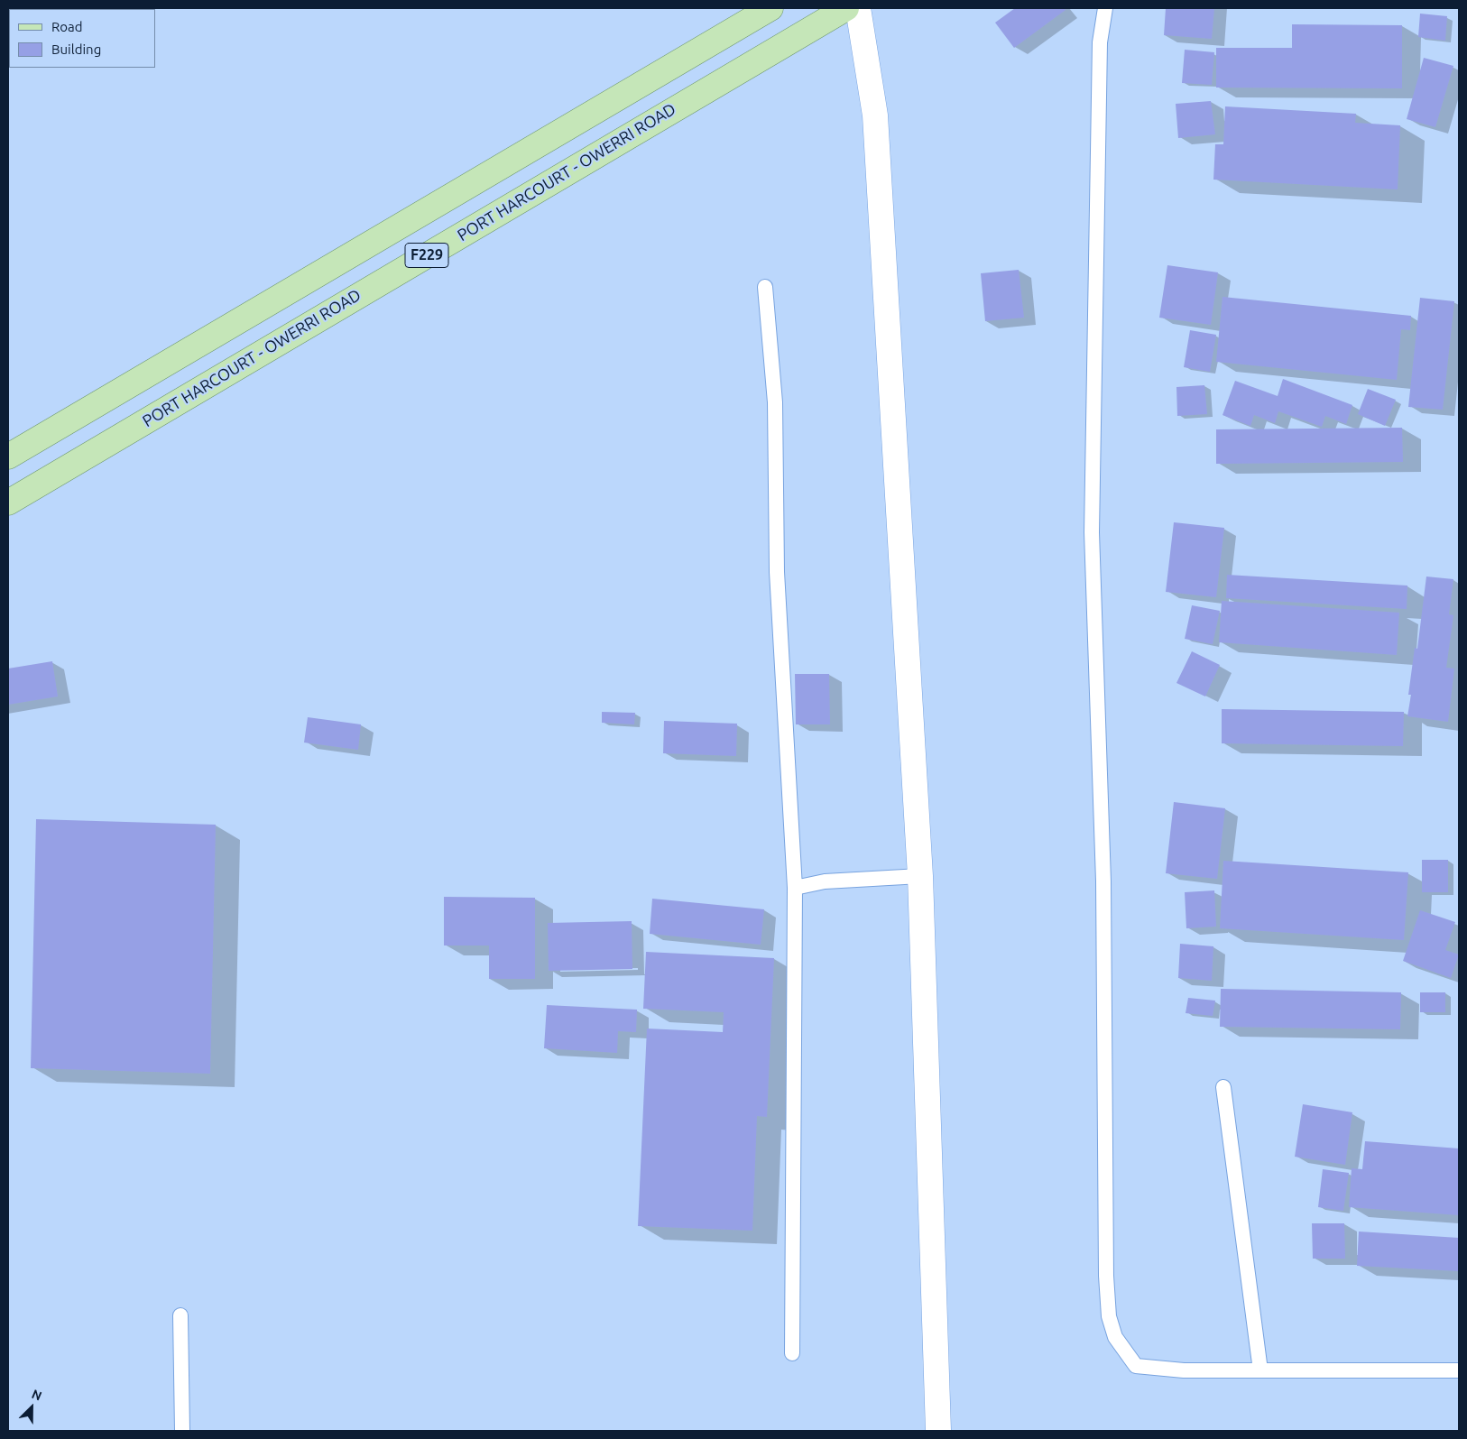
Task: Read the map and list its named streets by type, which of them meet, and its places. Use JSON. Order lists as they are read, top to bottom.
{
  "streets": {
    "main road": ["PORT HARCOURT - OWERRI ROAD", "F229"]
  },
  "legend": ["Road", "Building"],
  "north": "top right"
}
